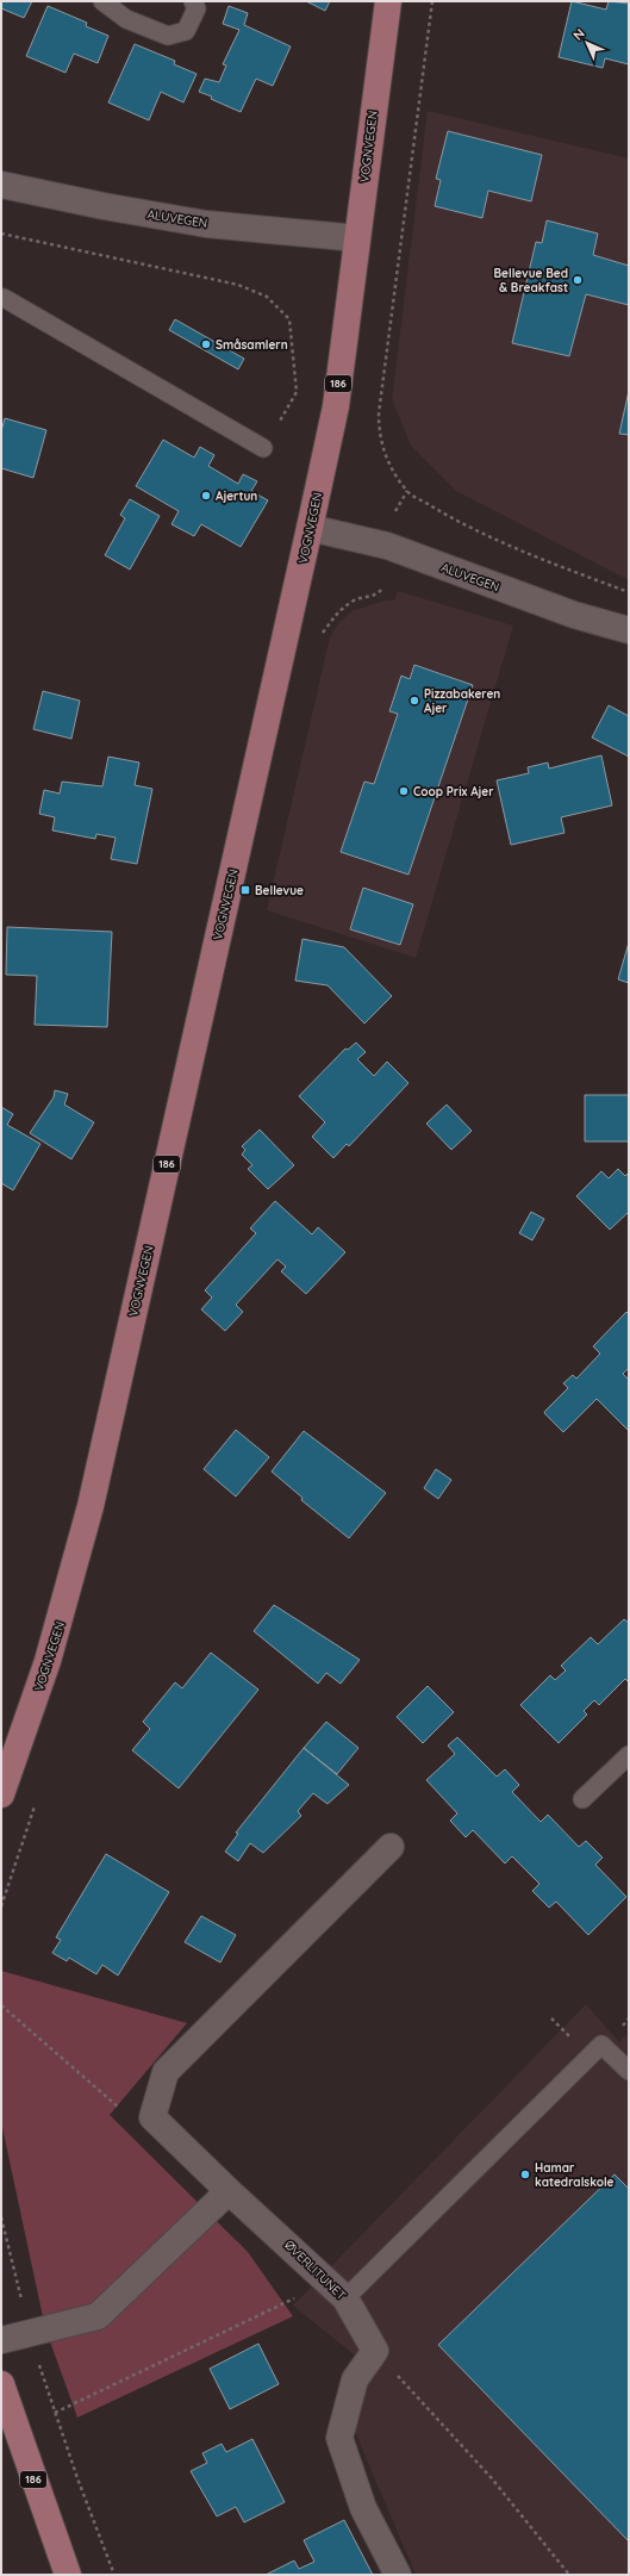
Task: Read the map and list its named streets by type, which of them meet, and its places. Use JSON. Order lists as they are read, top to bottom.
{
  "streets": {
    "main road": ["VOGNVEGEN", "186"],
    "street": ["ALUVEGEN", "ØVERLITUNET"]
  },
  "crossings": [
    ["VOGNVEGEN", "ALUVEGEN"]
  ],
  "places": {
    "other": [
      "Bellevue Bed & Breakfast",
      "Småsamlern",
      "Ajertun",
      "Pizzabakeren Ajer",
      "Coop Prix Ajer",
      "Hamar katedralskole"
    ],
    "transit": ["Bellevue"]
  },
  "north": "top left"
}
